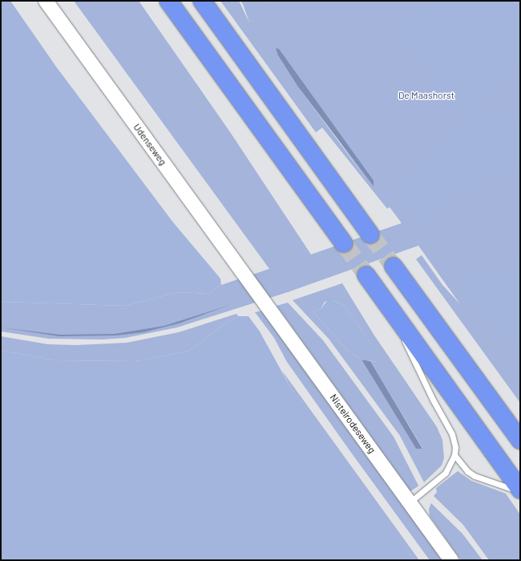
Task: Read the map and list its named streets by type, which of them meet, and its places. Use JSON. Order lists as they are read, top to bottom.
{
  "streets": {
    "street": ["Udenseweg", "Nistelrodeseweg"]
  },
  "crossings": [
    ["Udenseweg", "Nistelrodeseweg"]
  ],
  "parks": ["De Maashorst"]
}
